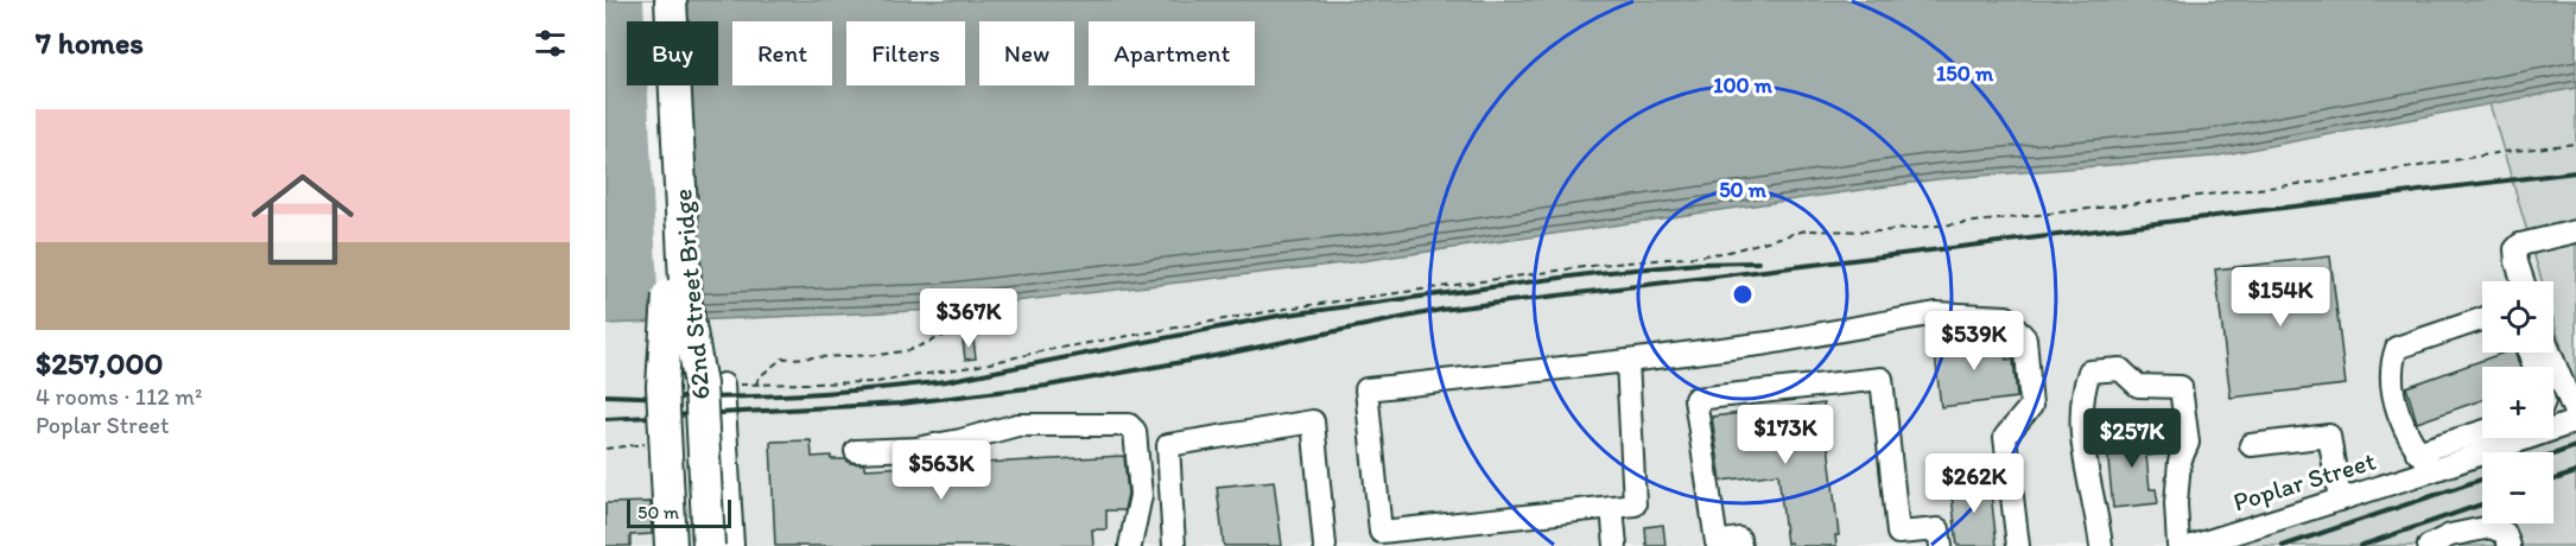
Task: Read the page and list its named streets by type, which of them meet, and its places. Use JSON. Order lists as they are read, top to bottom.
{
  "streets": {
    "highway": ["62nd Street Bridge"],
    "street": ["Poplar Street"]
  },
  "scale_bar": "50 m",
  "page": {
    "heading": "7 homes",
    "chip": [
      "Buy",
      "Rent",
      "Filters",
      "New",
      "Apartment"
    ],
    "list": [
      {
        "name": "$257,000",
        "note": "4 rooms · 112 m² · Poplar Street"
      }
    ],
    "price": [
      "$154K",
      "$367K",
      "$539K",
      "$173K",
      "$257K",
      "$563K",
      "$262K"
    ],
    "map_buttons": ["+", "−"],
    "scale": "50 m"
  },
  "rings": ["150 m", "100 m", "50 m"]
}
